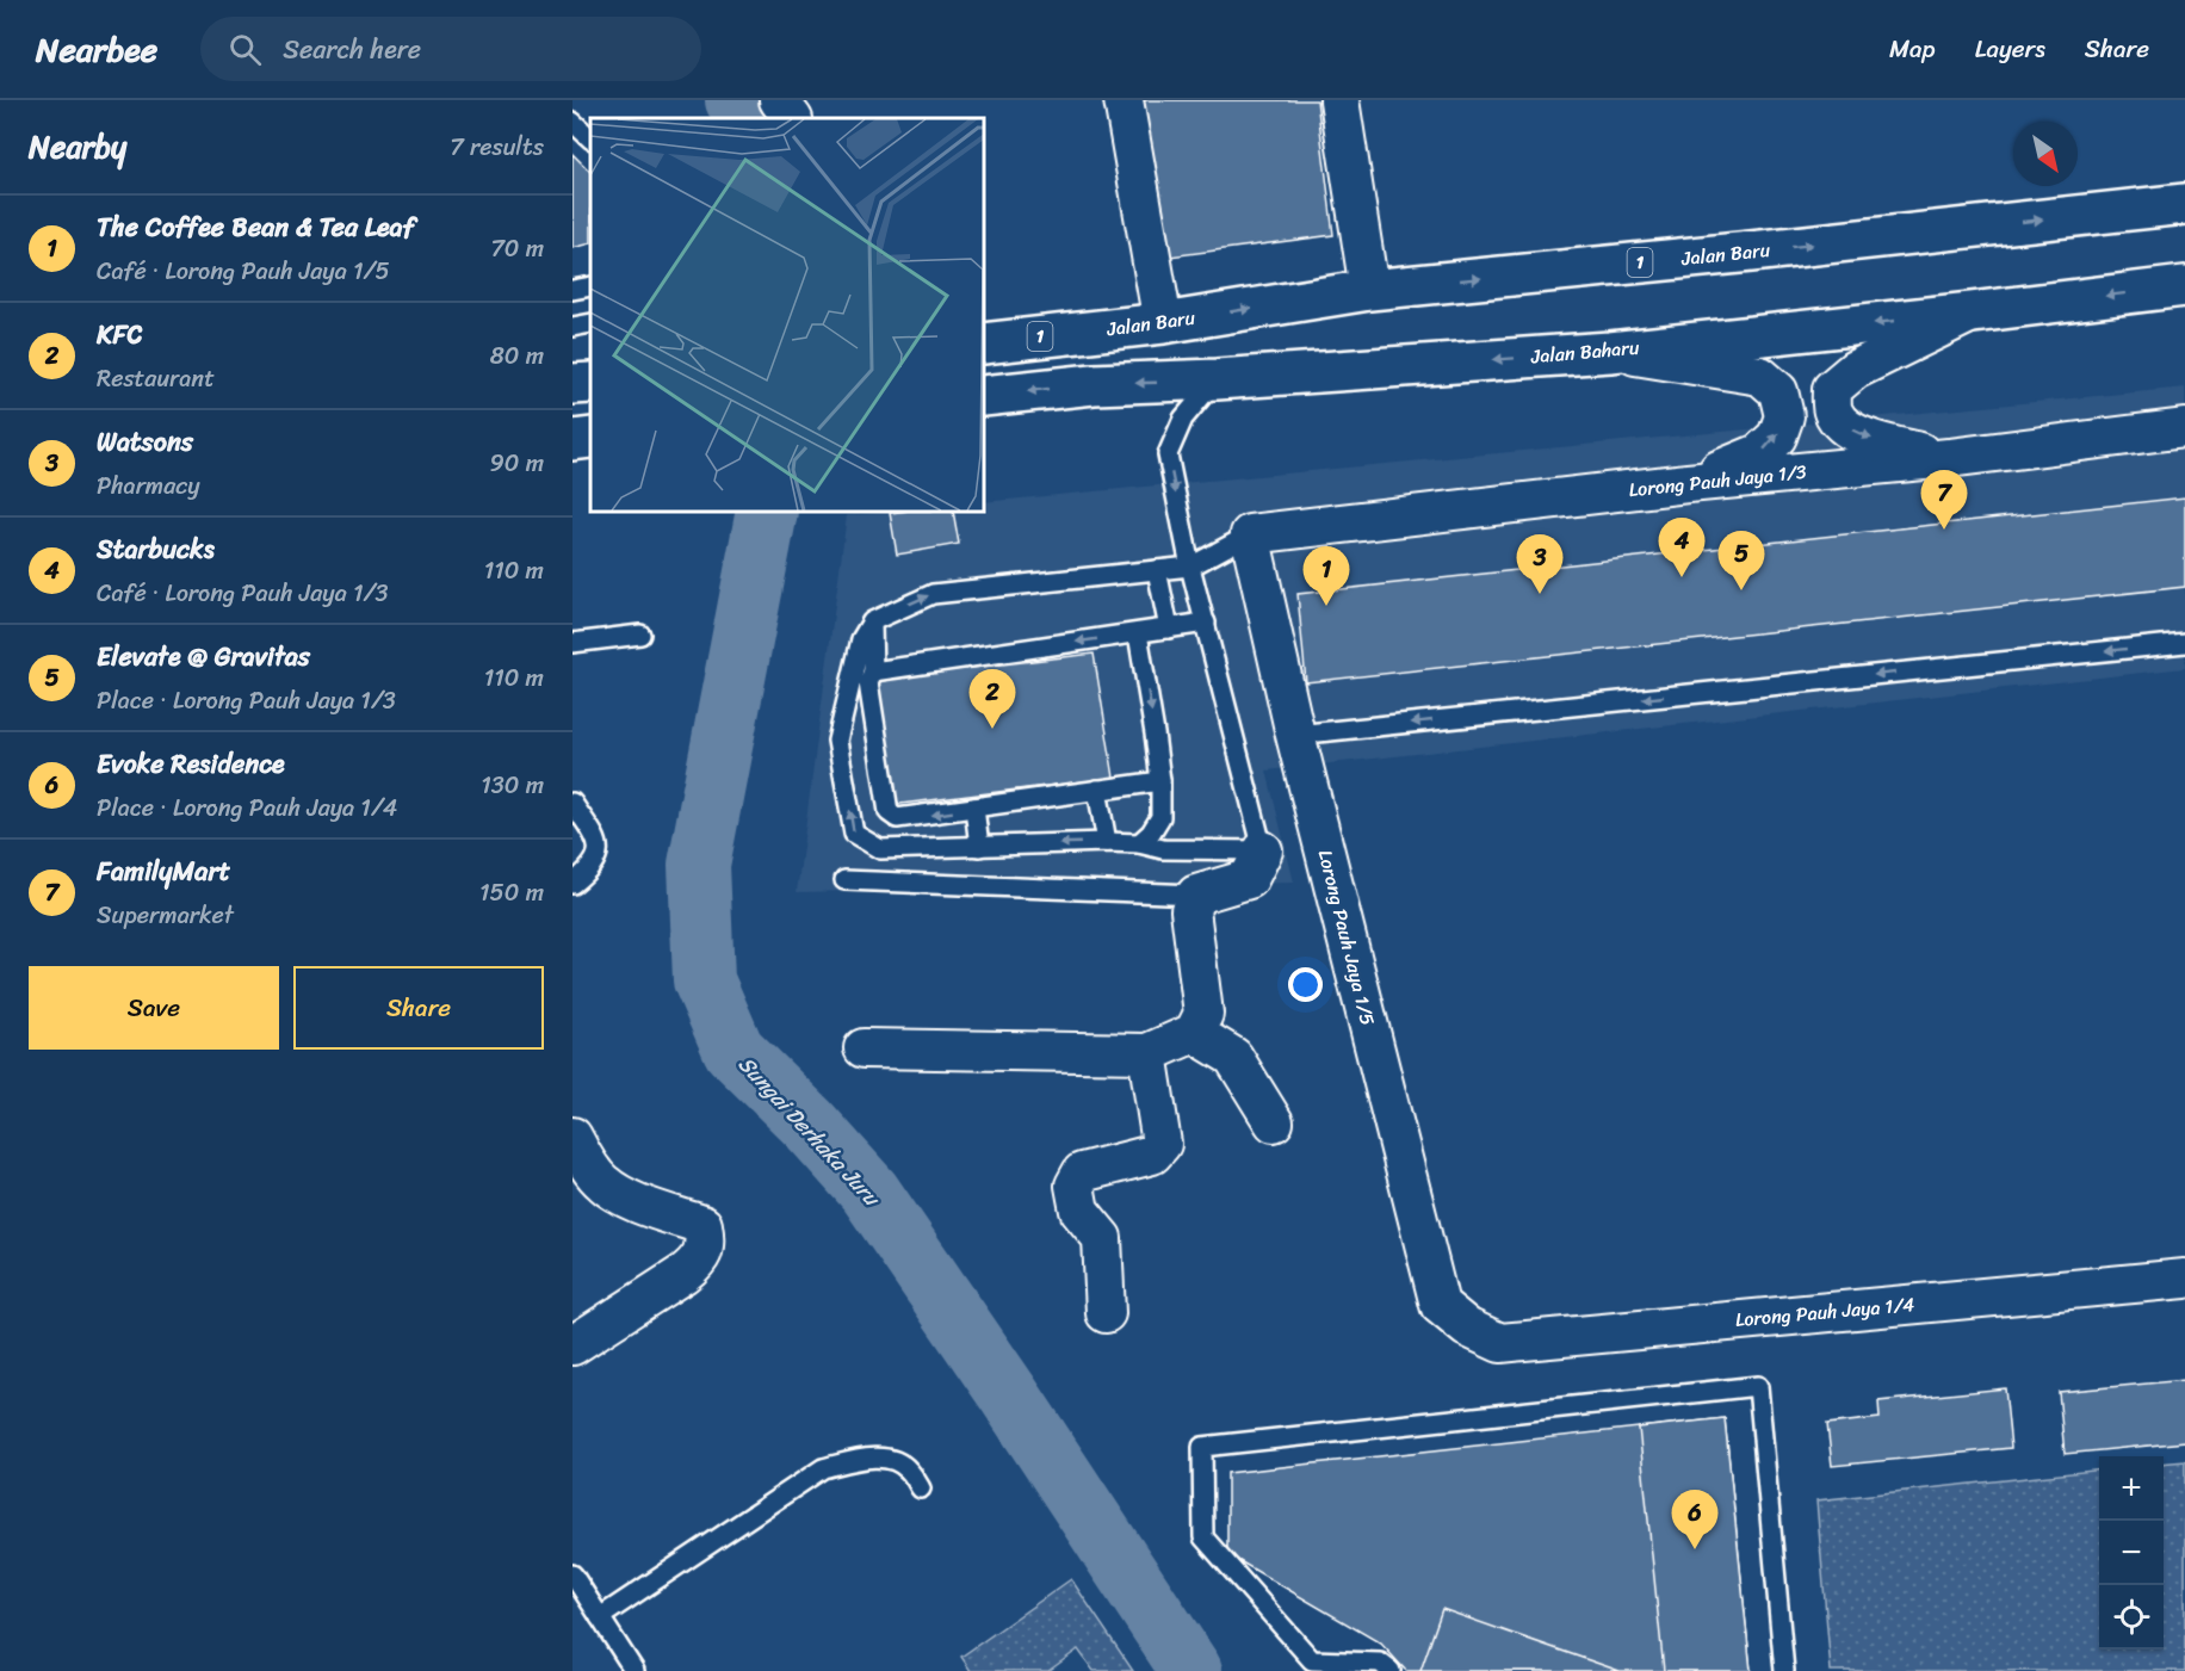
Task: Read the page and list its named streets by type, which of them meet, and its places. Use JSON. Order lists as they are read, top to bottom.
{
  "streets": {
    "highway": ["Jalan Baru", "1", "Jalan Baharu"],
    "street": ["Lorong Pauh Jaya 1/3", "Lorong Pauh Jaya 1/5", "Lorong Pauh Jaya 1/4"]
  },
  "crossings": [
    ["Lorong Pauh Jaya 1/3", "Lorong Pauh Jaya 1/5"],
    ["Lorong Pauh Jaya 1/5", "Lorong Pauh Jaya 1/4"]
  ],
  "one_way": ["Jalan Baru", "Jalan Baharu"],
  "water": ["Sungai Derhaka Juru"],
  "north": "bottom right",
  "page": {
    "header": "Nearbee",
    "search": "Search here",
    "nav": ["Map", "Layers", "Share"],
    "heading": ["Nearby", "7 results"],
    "list": [
      {
        "mark": "1",
        "name": "The Coffee Bean & Tea Leaf",
        "note": "Café · Lorong Pauh Jaya 1/5",
        "value": "70 m"
      },
      {
        "mark": "2",
        "name": "KFC",
        "note": "Restaurant",
        "value": "80 m"
      },
      {
        "mark": "3",
        "name": "Watsons",
        "note": "Pharmacy",
        "value": "90 m"
      },
      {
        "mark": "4",
        "name": "Starbucks",
        "note": "Café · Lorong Pauh Jaya 1/3",
        "value": "110 m"
      },
      {
        "mark": "5",
        "name": "Elevate @ Gravitas",
        "note": "Place · Lorong Pauh Jaya 1/3",
        "value": "110 m"
      },
      {
        "mark": "6",
        "name": "Evoke Residence",
        "note": "Place · Lorong Pauh Jaya 1/4",
        "value": "130 m"
      },
      {
        "mark": "7",
        "name": "FamilyMart",
        "note": "Supermarket",
        "value": "150 m"
      }
    ],
    "pins": [
      "7",
      "4",
      "5",
      "3",
      "1",
      "2",
      "6"
    ],
    "buttons": ["Save", "Share"],
    "map_buttons": ["+", "−"]
  }
}
